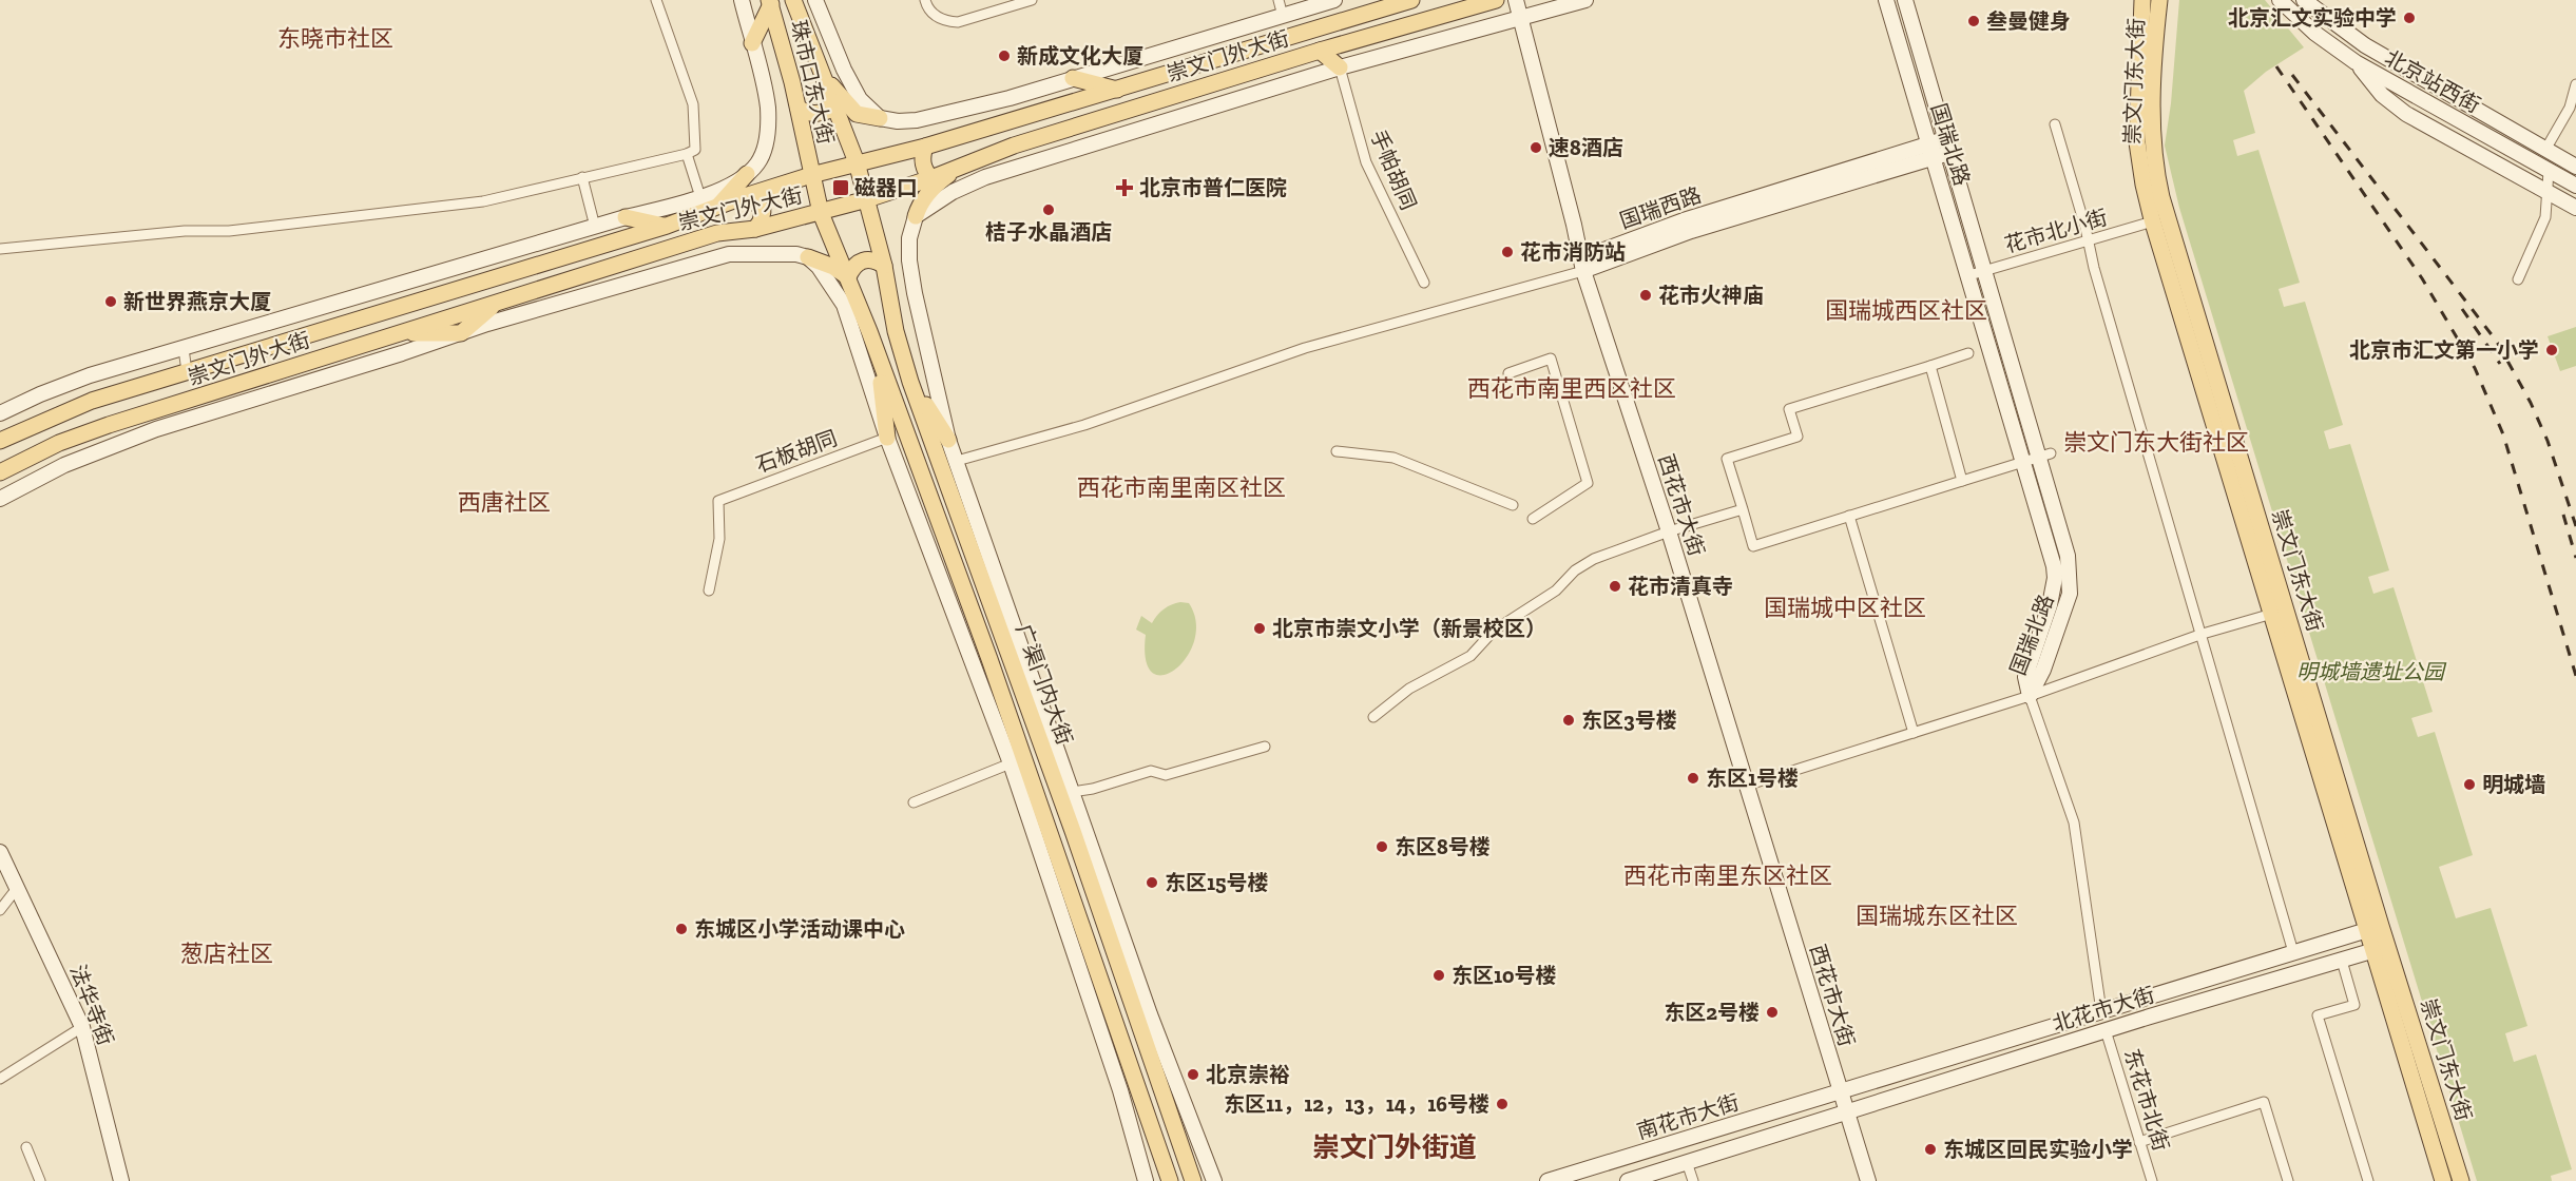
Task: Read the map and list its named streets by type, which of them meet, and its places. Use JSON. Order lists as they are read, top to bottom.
{
  "streets": {
    "main road": [
      "崇文门外大街",
      "崇文门东大街",
      "珠市口东大街",
      "广渠门内大街"
    ],
    "street": [
      "北京站西街",
      "国瑞北路",
      "手帕胡同",
      "国瑞西路",
      "花市北小街",
      "石板胡同",
      "西花市大街",
      "法华寺街",
      "北花市大街",
      "东花市北街",
      "南花市大街"
    ]
  },
  "crossings": [
    ["崇文门外大街", "珠市口东大街"],
    ["崇文门外大街", "广渠门内大街"],
    ["崇文门东大街", "花市北小街"],
    ["崇文门东大街", "北花市大街"],
    ["珠市口东大街", "广渠门内大街"],
    ["国瑞北路", "国瑞西路"],
    ["国瑞北路", "花市北小街"],
    ["国瑞西路", "西花市大街"],
    ["西花市大街", "北花市大街"],
    ["西花市大街", "南花市大街"],
    ["北花市大街", "东花市北街"],
    ["北花市大街", "南花市大街"]
  ],
  "districts": [
    "东晓市社区",
    "国瑞城西区社区",
    "西花市南里西区社区",
    "崇文门东大街社区",
    "西花市南里南区社区",
    "西唐社区",
    "国瑞城中区社区",
    "西花市南里东区社区",
    "国瑞城东区社区",
    "葱店社区",
    "崇文门外街道"
  ],
  "parks": ["明城墙遗址公园"],
  "places": {
    "other": [
      "北京汇文实验中学",
      "叁曼健身",
      "新成文化大厦",
      "速8酒店",
      "桔子水晶酒店",
      "花市消防站",
      "花市火神庙",
      "新世界燕京大厦",
      "北京市汇文第一小学",
      "花市清真寺",
      "北京市崇文小学（新景校区）",
      "东区3号楼",
      "东区1号楼",
      "明城墙",
      "东区8号楼",
      "东区15号楼",
      "东城区小学活动课中心",
      "东区10号楼",
      "东区2号楼",
      "北京崇裕",
      "东区11，12，13，14，16号楼",
      "东城区回民实验小学"
    ],
    "transit": ["磁器口"],
    "health": ["北京市普仁医院"]
  }
}
